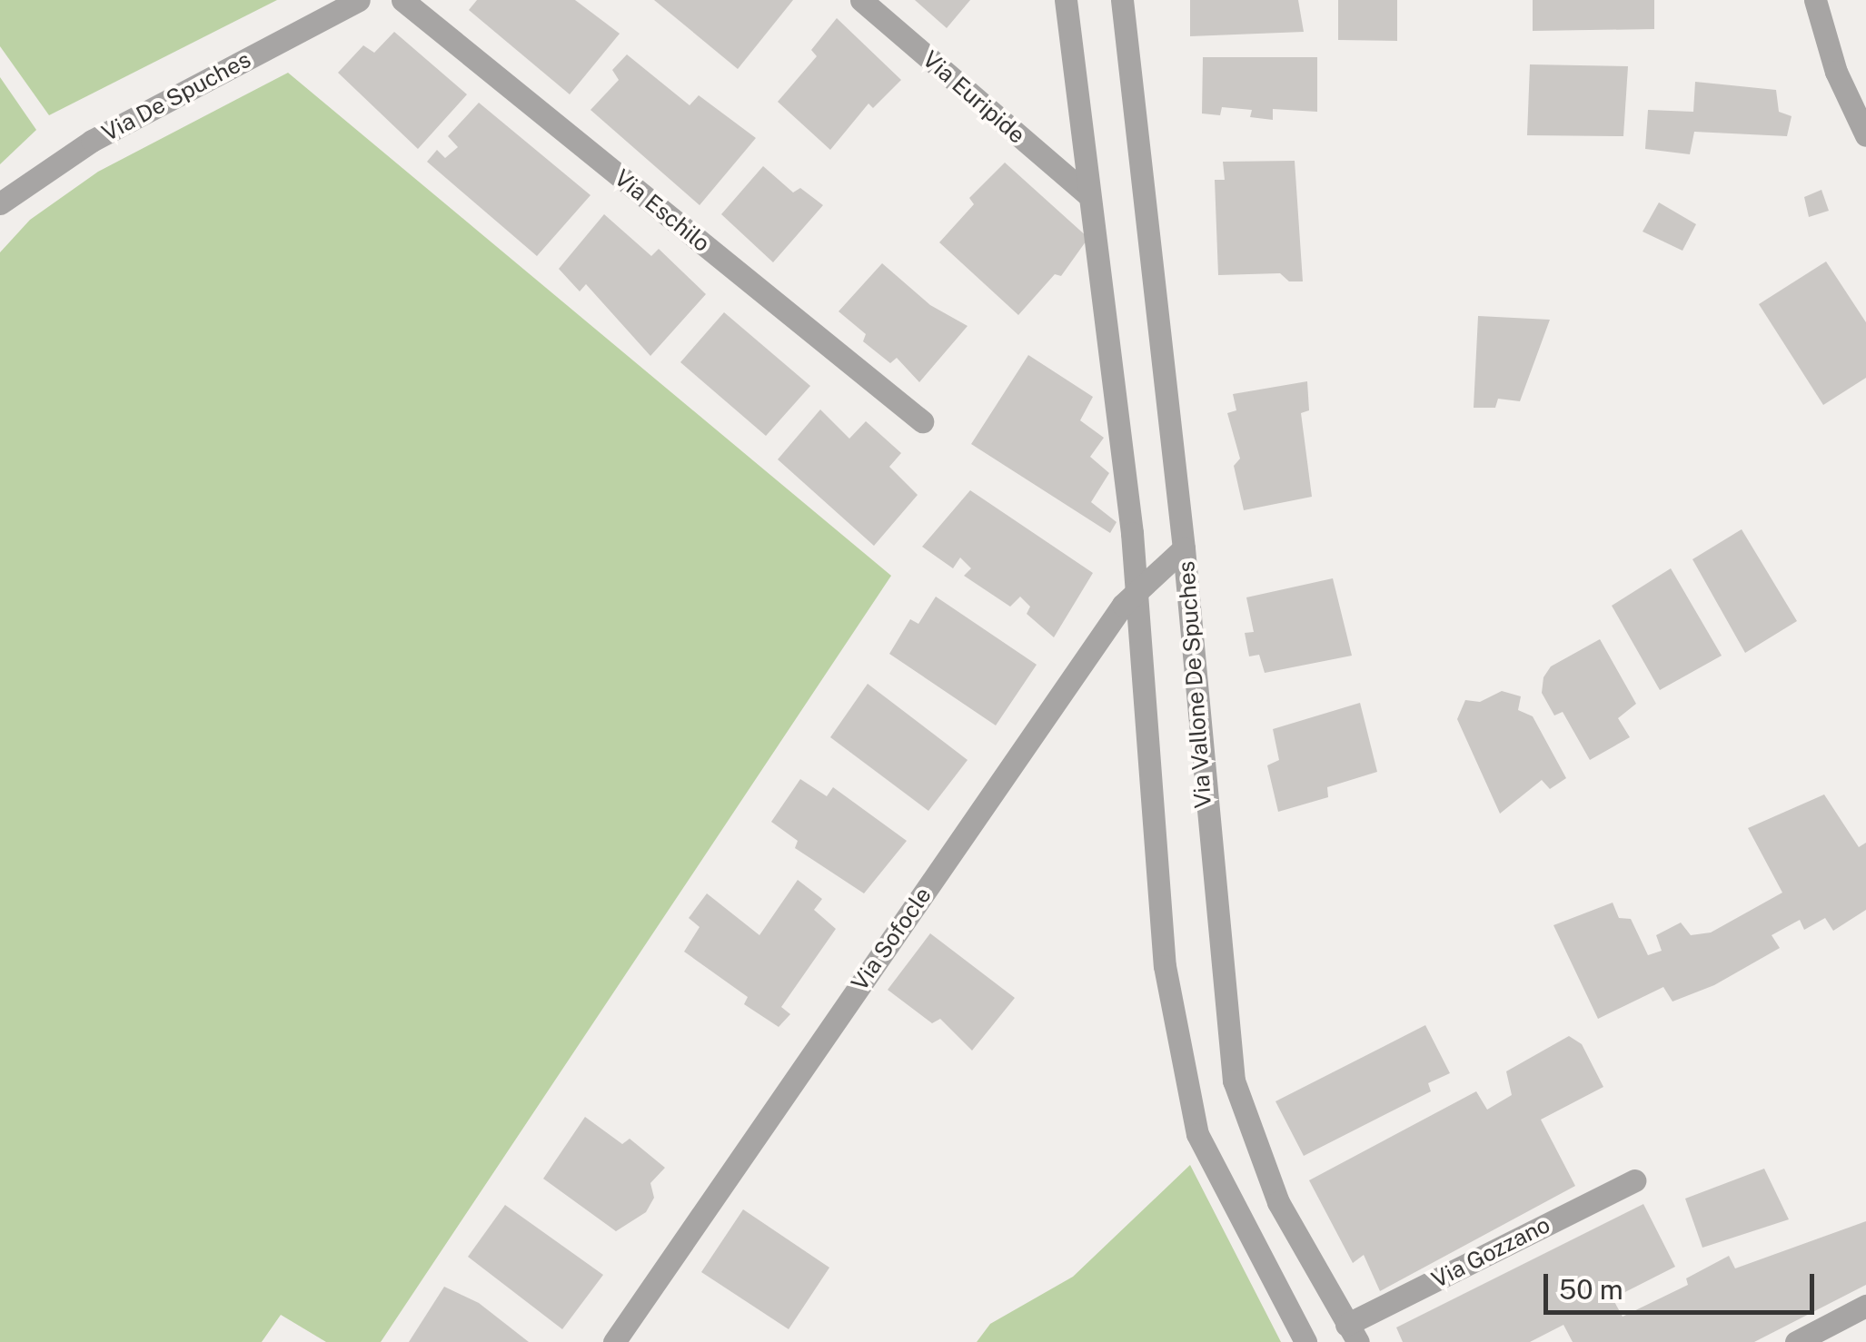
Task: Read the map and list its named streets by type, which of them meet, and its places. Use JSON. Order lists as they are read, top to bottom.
{
  "streets": {
    "street": [
      "Via De Spuches",
      "Via Euripide",
      "Via Eschilo",
      "Via Vallone De Spuches",
      "Via Sofocle",
      "Via Gozzano"
    ]
  },
  "crossings": [
    ["Via Vallone De Spuches", "Via Sofocle"],
    ["Via Vallone De Spuches", "Via Gozzano"]
  ],
  "scale_bar": "50 m"
}
